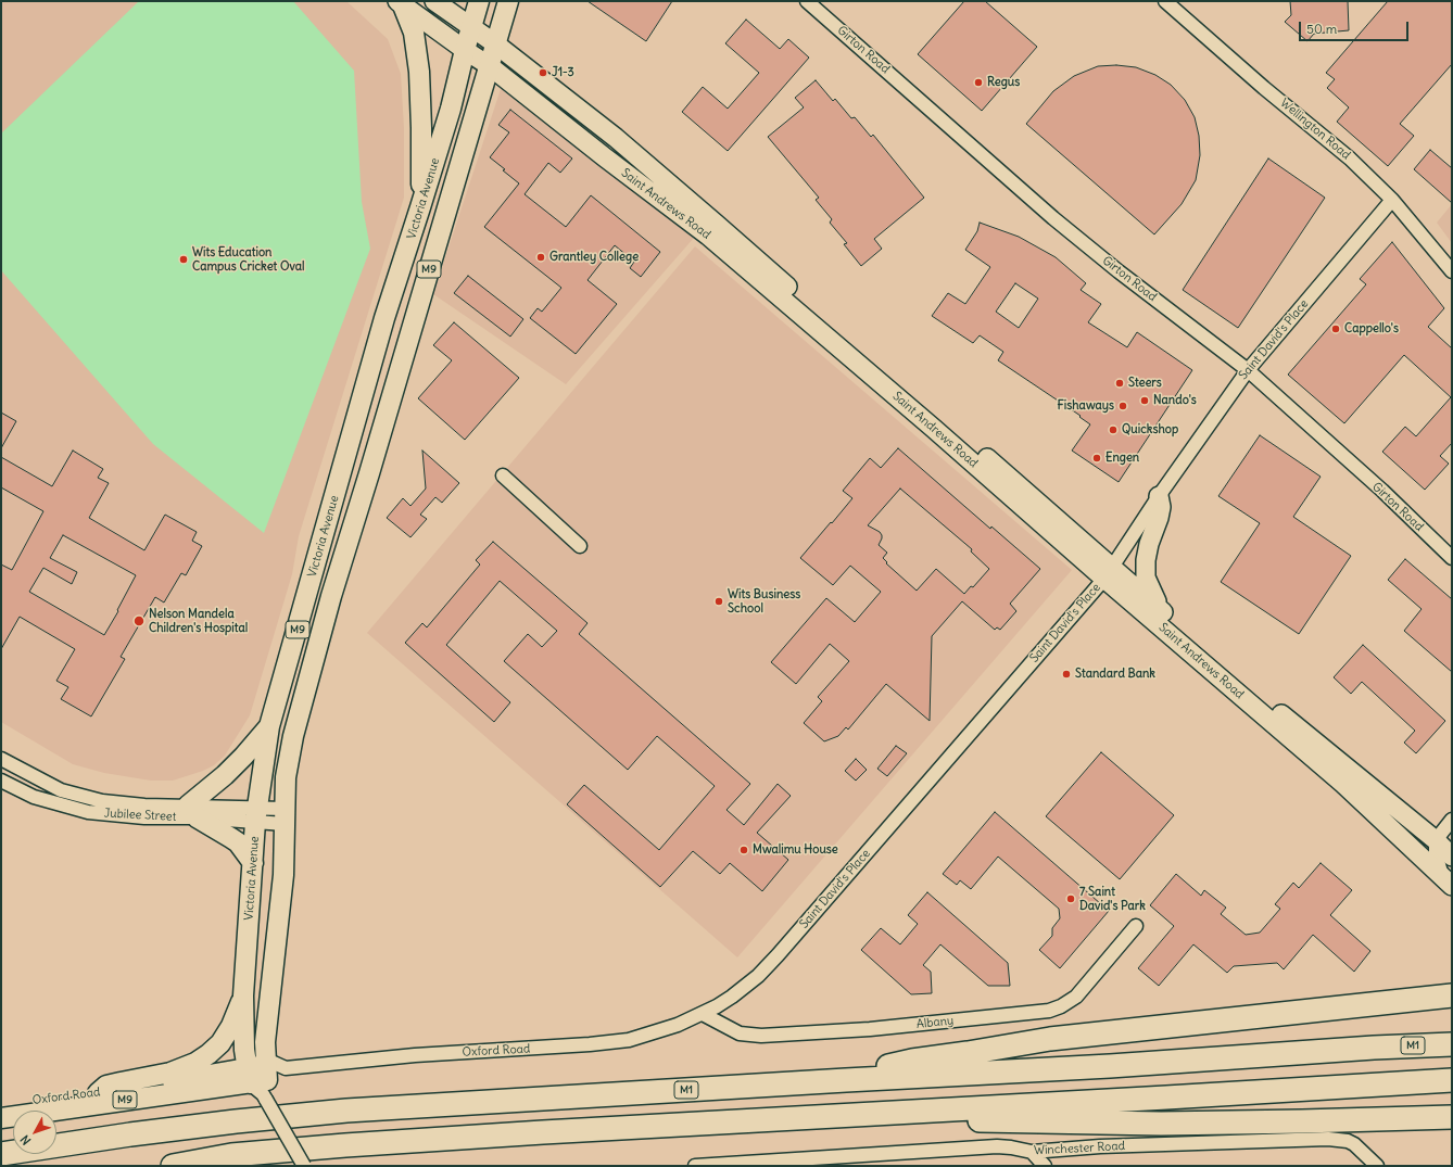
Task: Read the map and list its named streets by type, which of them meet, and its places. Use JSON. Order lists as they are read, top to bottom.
{
  "streets": {
    "highway": ["M1"],
    "main road": [
      "Victoria Avenue",
      "Saint Andrews Road",
      "M9",
      "Oxford Road"
    ],
    "street": [
      "Girton Road",
      "Wellington Road",
      "Saint David's Place",
      "Jubilee Street",
      "Albany",
      "Winchester Road"
    ]
  },
  "crossings": [
    ["Girton Road", "Saint David's Place"],
    ["Wellington Road", "Saint David's Place"],
    ["Victoria Avenue", "Saint Andrews Road"],
    ["Victoria Avenue", "Jubilee Street"],
    ["Victoria Avenue", "Oxford Road"],
    ["Saint Andrews Road", "Saint David's Place"],
    ["Saint David's Place", "Albany"],
    ["Saint David's Place", "Oxford Road"],
    ["Albany", "Oxford Road"]
  ],
  "places": [
    "J1-3",
    "Regus",
    "Grantley College",
    "Wits Education Campus Cricket Oval",
    "Cappello's",
    "Steers",
    "Nando's",
    "Fishaways",
    "Quickshop",
    "Engen",
    "Wits Business School",
    "Nelson Mandela Children's Hospital",
    "Standard Bank",
    "Mwalimu House",
    "7 Saint David's Park"
  ],
  "scale_bar": "50 m",
  "north": "bottom left"
}
